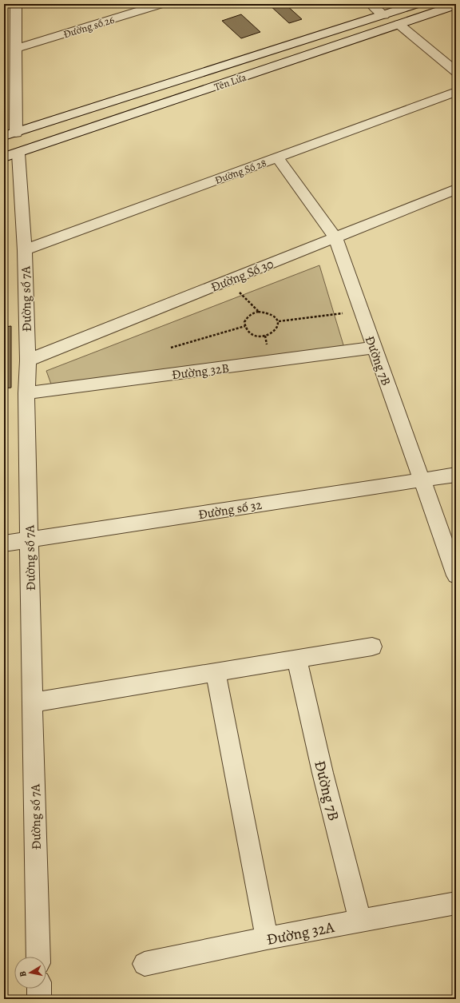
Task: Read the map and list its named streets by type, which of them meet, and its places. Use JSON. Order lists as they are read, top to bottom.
{
  "streets": {
    "street": [
      "Đường số 26",
      "Tên Lửa",
      "Đường Số 28",
      "Đường Số 30",
      "Đường số 7A",
      "Đường 7B",
      "Đường 32B",
      "Đường số 32",
      "Đường 32A"
    ]
  },
  "crossings": [
    ["Tên Lửa", "Đường số 7A"],
    ["Đường Số 28", "Đường số 7A"],
    ["Đường Số 28", "Đường 7B"],
    ["Đường Số 30", "Đường số 7A"],
    ["Đường Số 30", "Đường 7B"],
    ["Đường số 7A", "Đường 32B"],
    ["Đường số 7A", "Đường số 32"],
    ["Đường 7B", "Đường 32B"],
    ["Đường 7B", "Đường số 32"],
    ["Đường 7B", "Đường 32A"]
  ],
  "north": "left"
}
